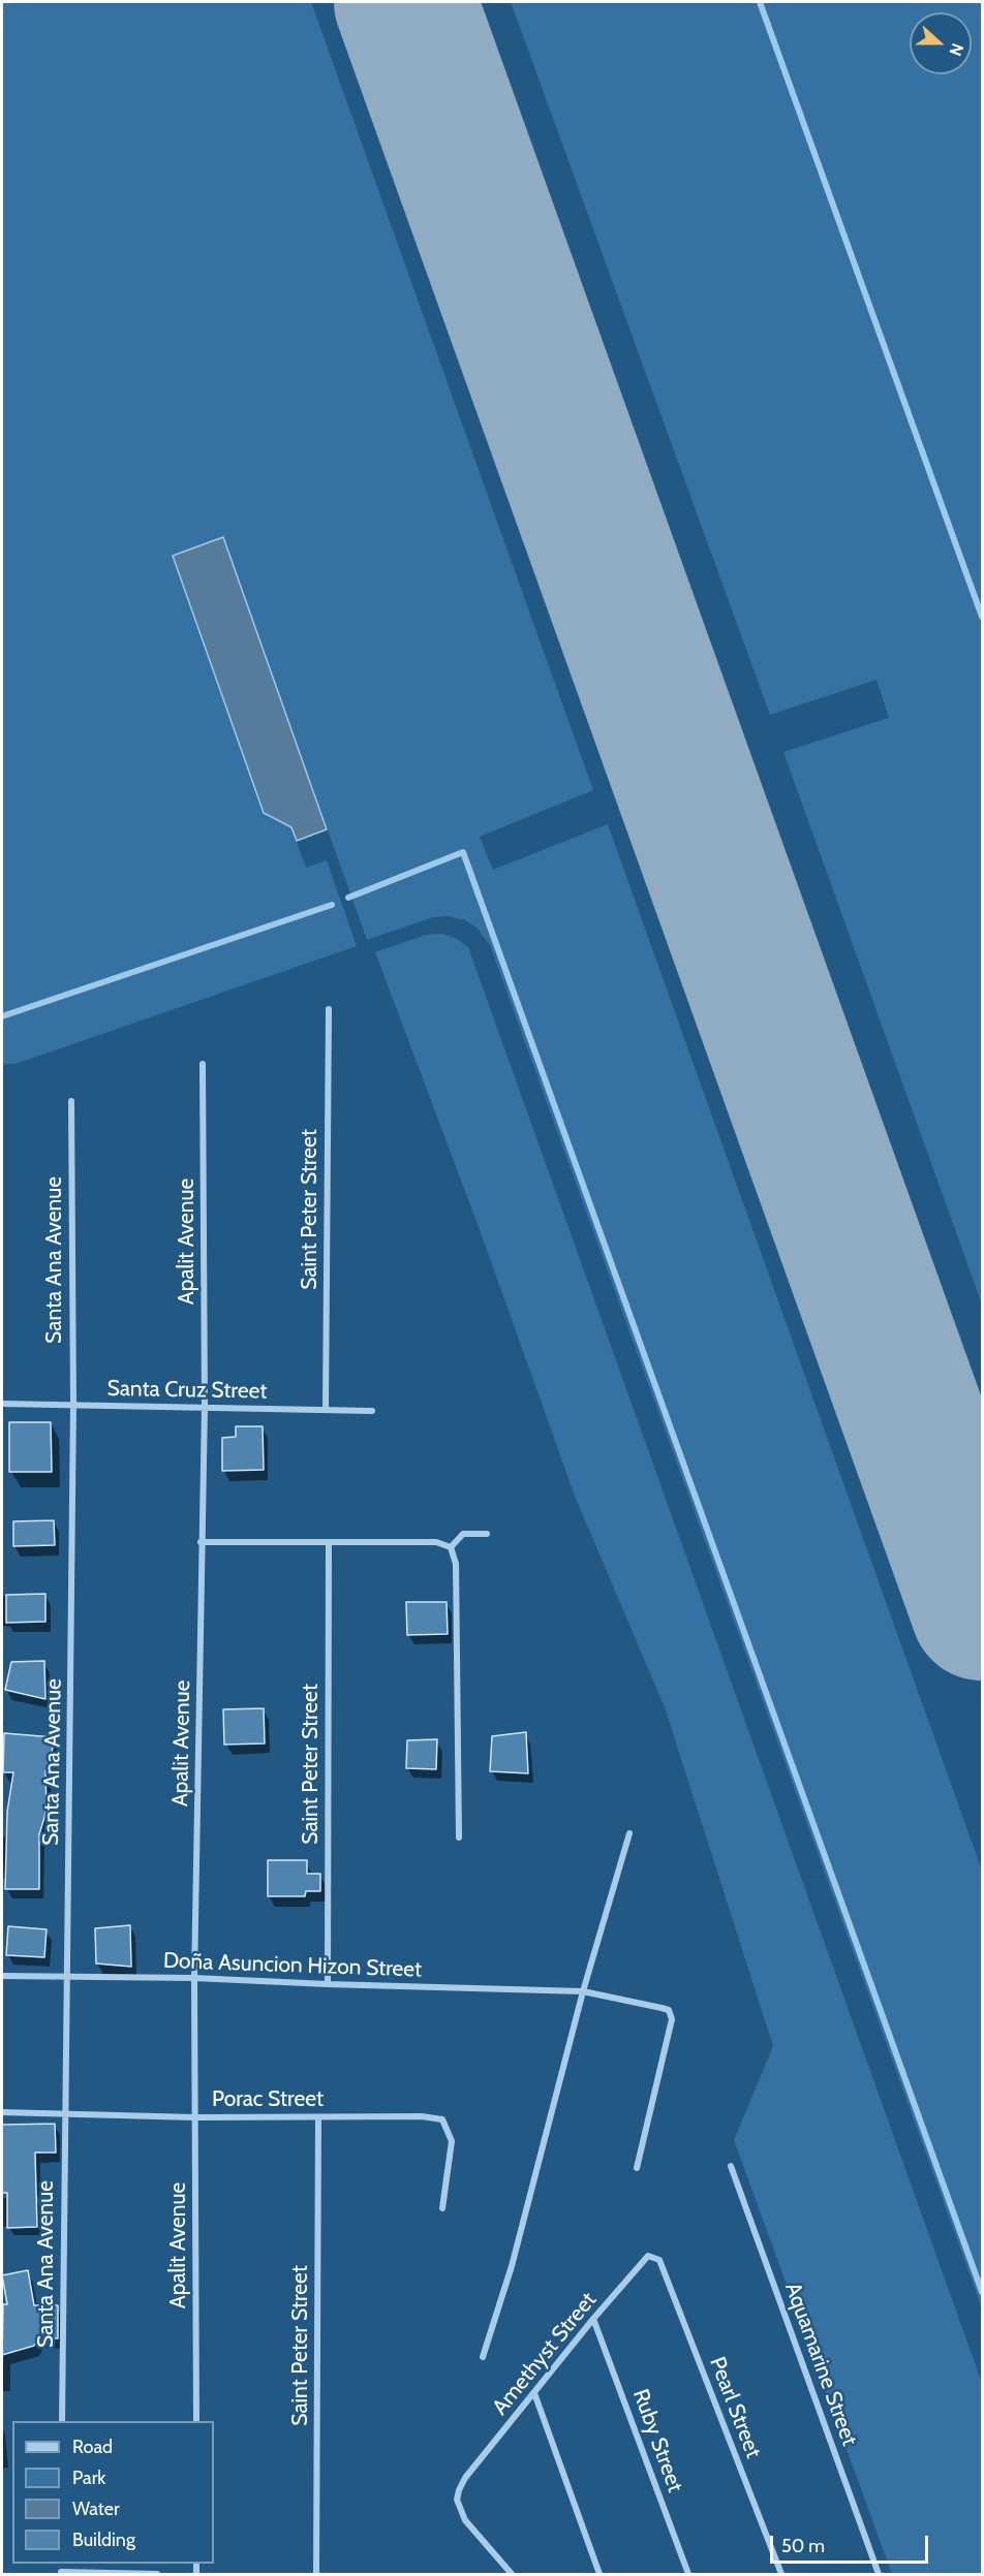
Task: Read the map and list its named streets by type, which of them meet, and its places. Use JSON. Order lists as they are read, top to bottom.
{
  "streets": {
    "street": [
      "Saint Peter Street",
      "Apalit Avenue",
      "Santa Ana Avenue",
      "Santa Cruz Street",
      "Doña Asuncion Hizon Street",
      "Porac Street",
      "Amethyst Street",
      "Aquamarine Street",
      "Pearl Street",
      "Ruby Street"
    ]
  },
  "crossings": [
    ["Saint Peter Street", "Santa Cruz Street"],
    ["Saint Peter Street", "Doña Asuncion Hizon Street"],
    ["Saint Peter Street", "Porac Street"],
    ["Apalit Avenue", "Santa Cruz Street"],
    ["Apalit Avenue", "Doña Asuncion Hizon Street"],
    ["Apalit Avenue", "Porac Street"],
    ["Santa Ana Avenue", "Santa Cruz Street"],
    ["Santa Ana Avenue", "Doña Asuncion Hizon Street"],
    ["Santa Ana Avenue", "Porac Street"],
    ["Amethyst Street", "Pearl Street"],
    ["Amethyst Street", "Ruby Street"]
  ],
  "legend": [
    "Road",
    "Park",
    "Water",
    "Building"
  ],
  "scale_bar": "50 m",
  "north": "right"
}
